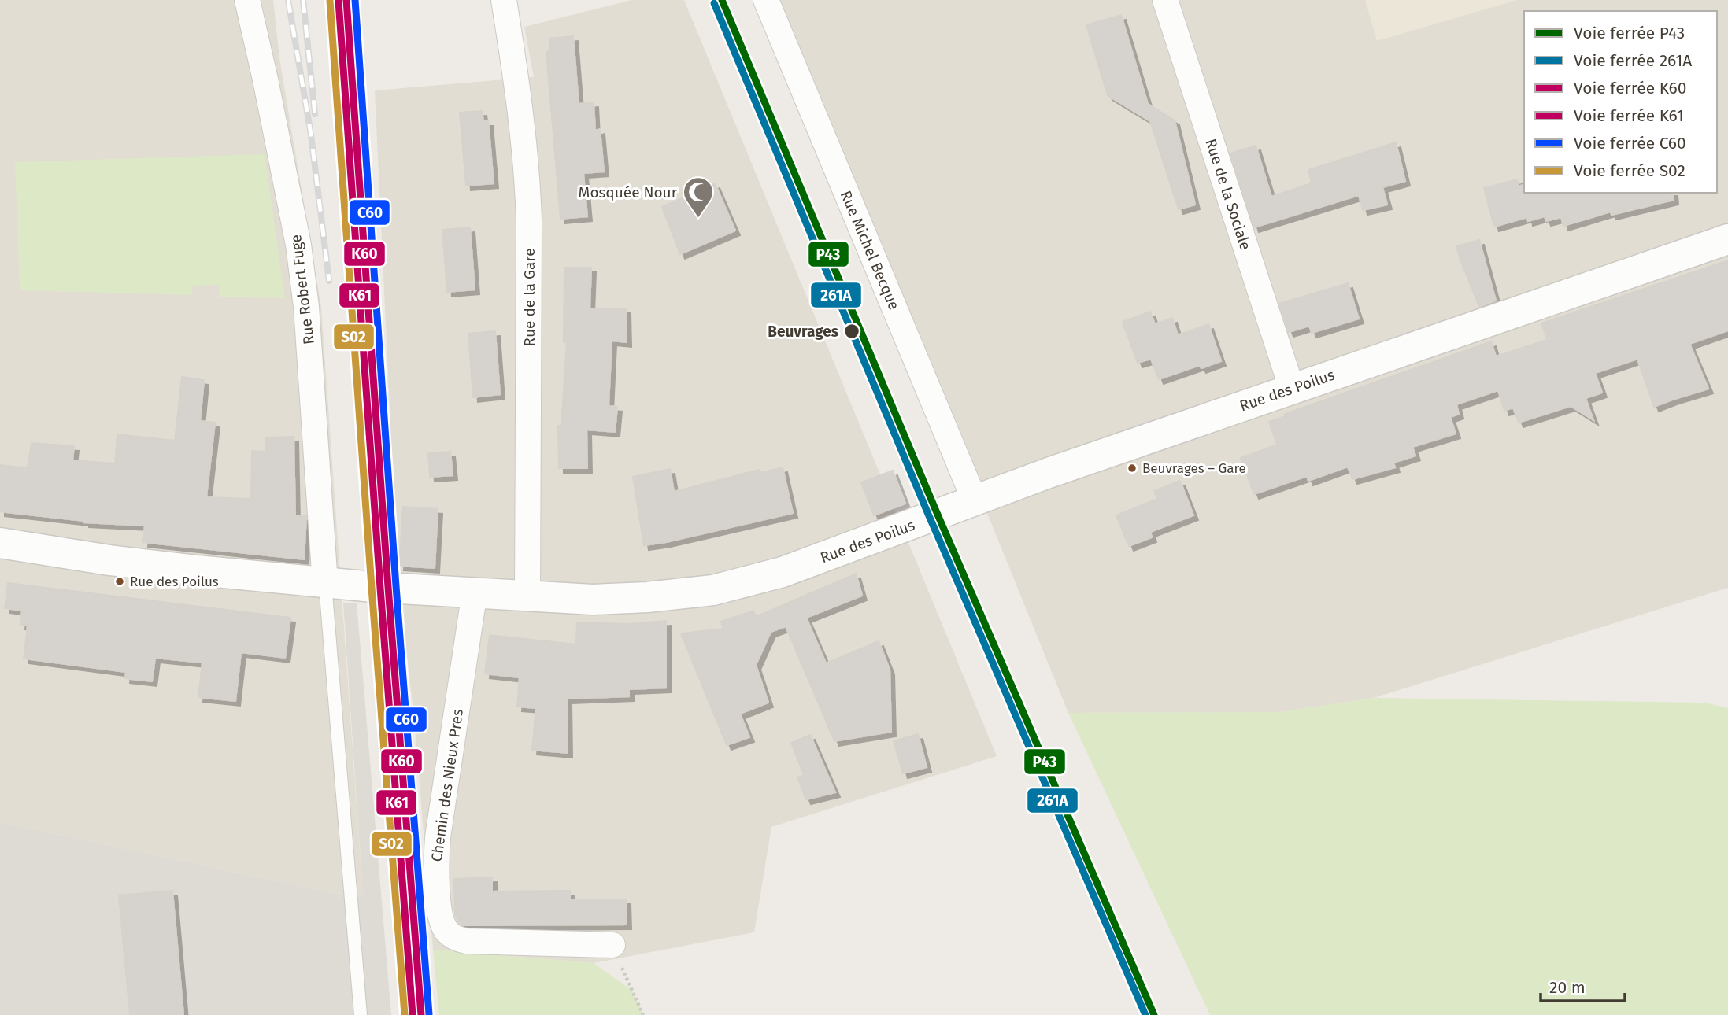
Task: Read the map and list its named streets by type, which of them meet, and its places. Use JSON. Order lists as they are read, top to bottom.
{
  "streets": {
    "street": [
      "Rue de la Sociale",
      "Rue Michel Becque",
      "Rue Robert Fuge",
      "Rue de la Gare",
      "Rue des Poilus",
      "Chemin des Nieux Pres"
    ]
  },
  "crossings": [
    ["Rue de la Sociale", "Rue des Poilus"],
    ["Rue Michel Becque", "Rue des Poilus"],
    ["Rue Robert Fuge", "Rue des Poilus"],
    ["Rue de la Gare", "Rue des Poilus"],
    ["Rue des Poilus", "Chemin des Nieux Pres"]
  ],
  "places": {
    "mosque": ["Mosquée Nour"],
    "other": ["Beuvrages", "Beuvrages – Gare", "Rue des Poilus"]
  },
  "lines": [
    "rail line P43",
    "rail line K60",
    "rail line C60",
    "rail line K61",
    "rail line S02",
    "rail line 261A"
  ],
  "legend": [
    "Voie ferrée P43",
    "Voie ferrée 261A",
    "Voie ferrée K60",
    "Voie ferrée K61",
    "Voie ferrée C60",
    "Voie ferrée S02"
  ],
  "scale_bar": "20 m"
}
